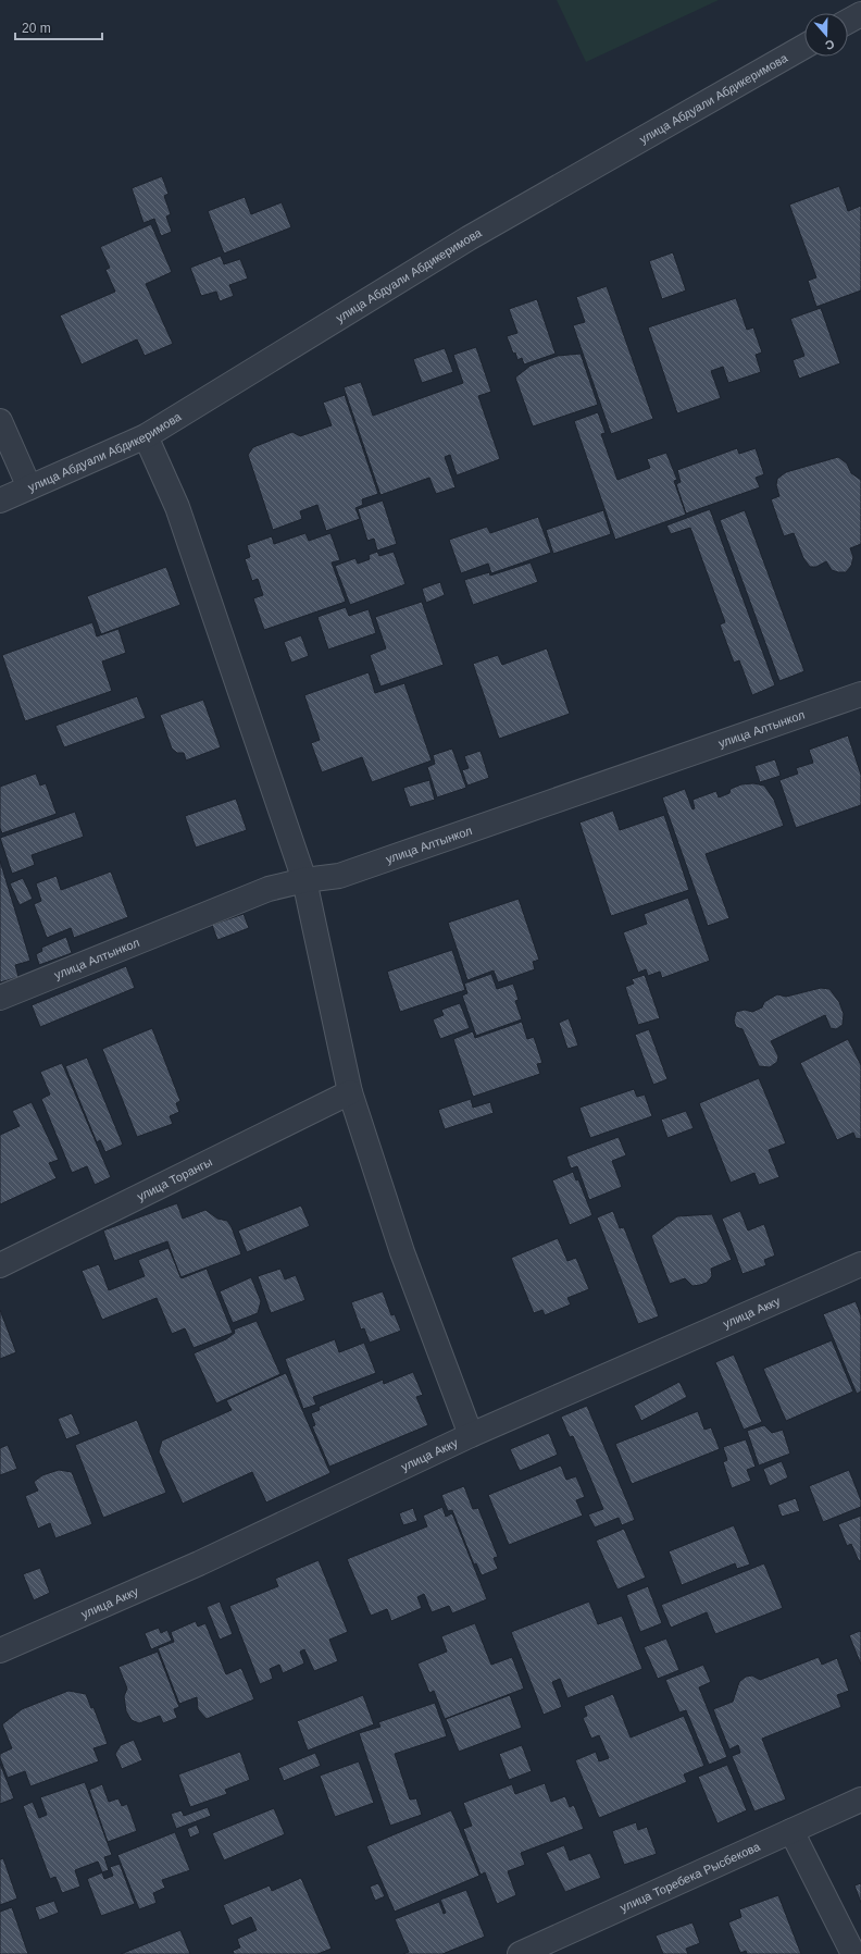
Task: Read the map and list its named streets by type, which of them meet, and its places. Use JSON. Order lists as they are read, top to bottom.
{
  "streets": {
    "street": [
      "улица Абдуали Абдикеримова",
      "улица Алтынкол",
      "улица Торангы",
      "улица Акку",
      "улица Торебека Рысбекова"
    ]
  },
  "scale_bar": "20 m",
  "north": "bottom"
}
